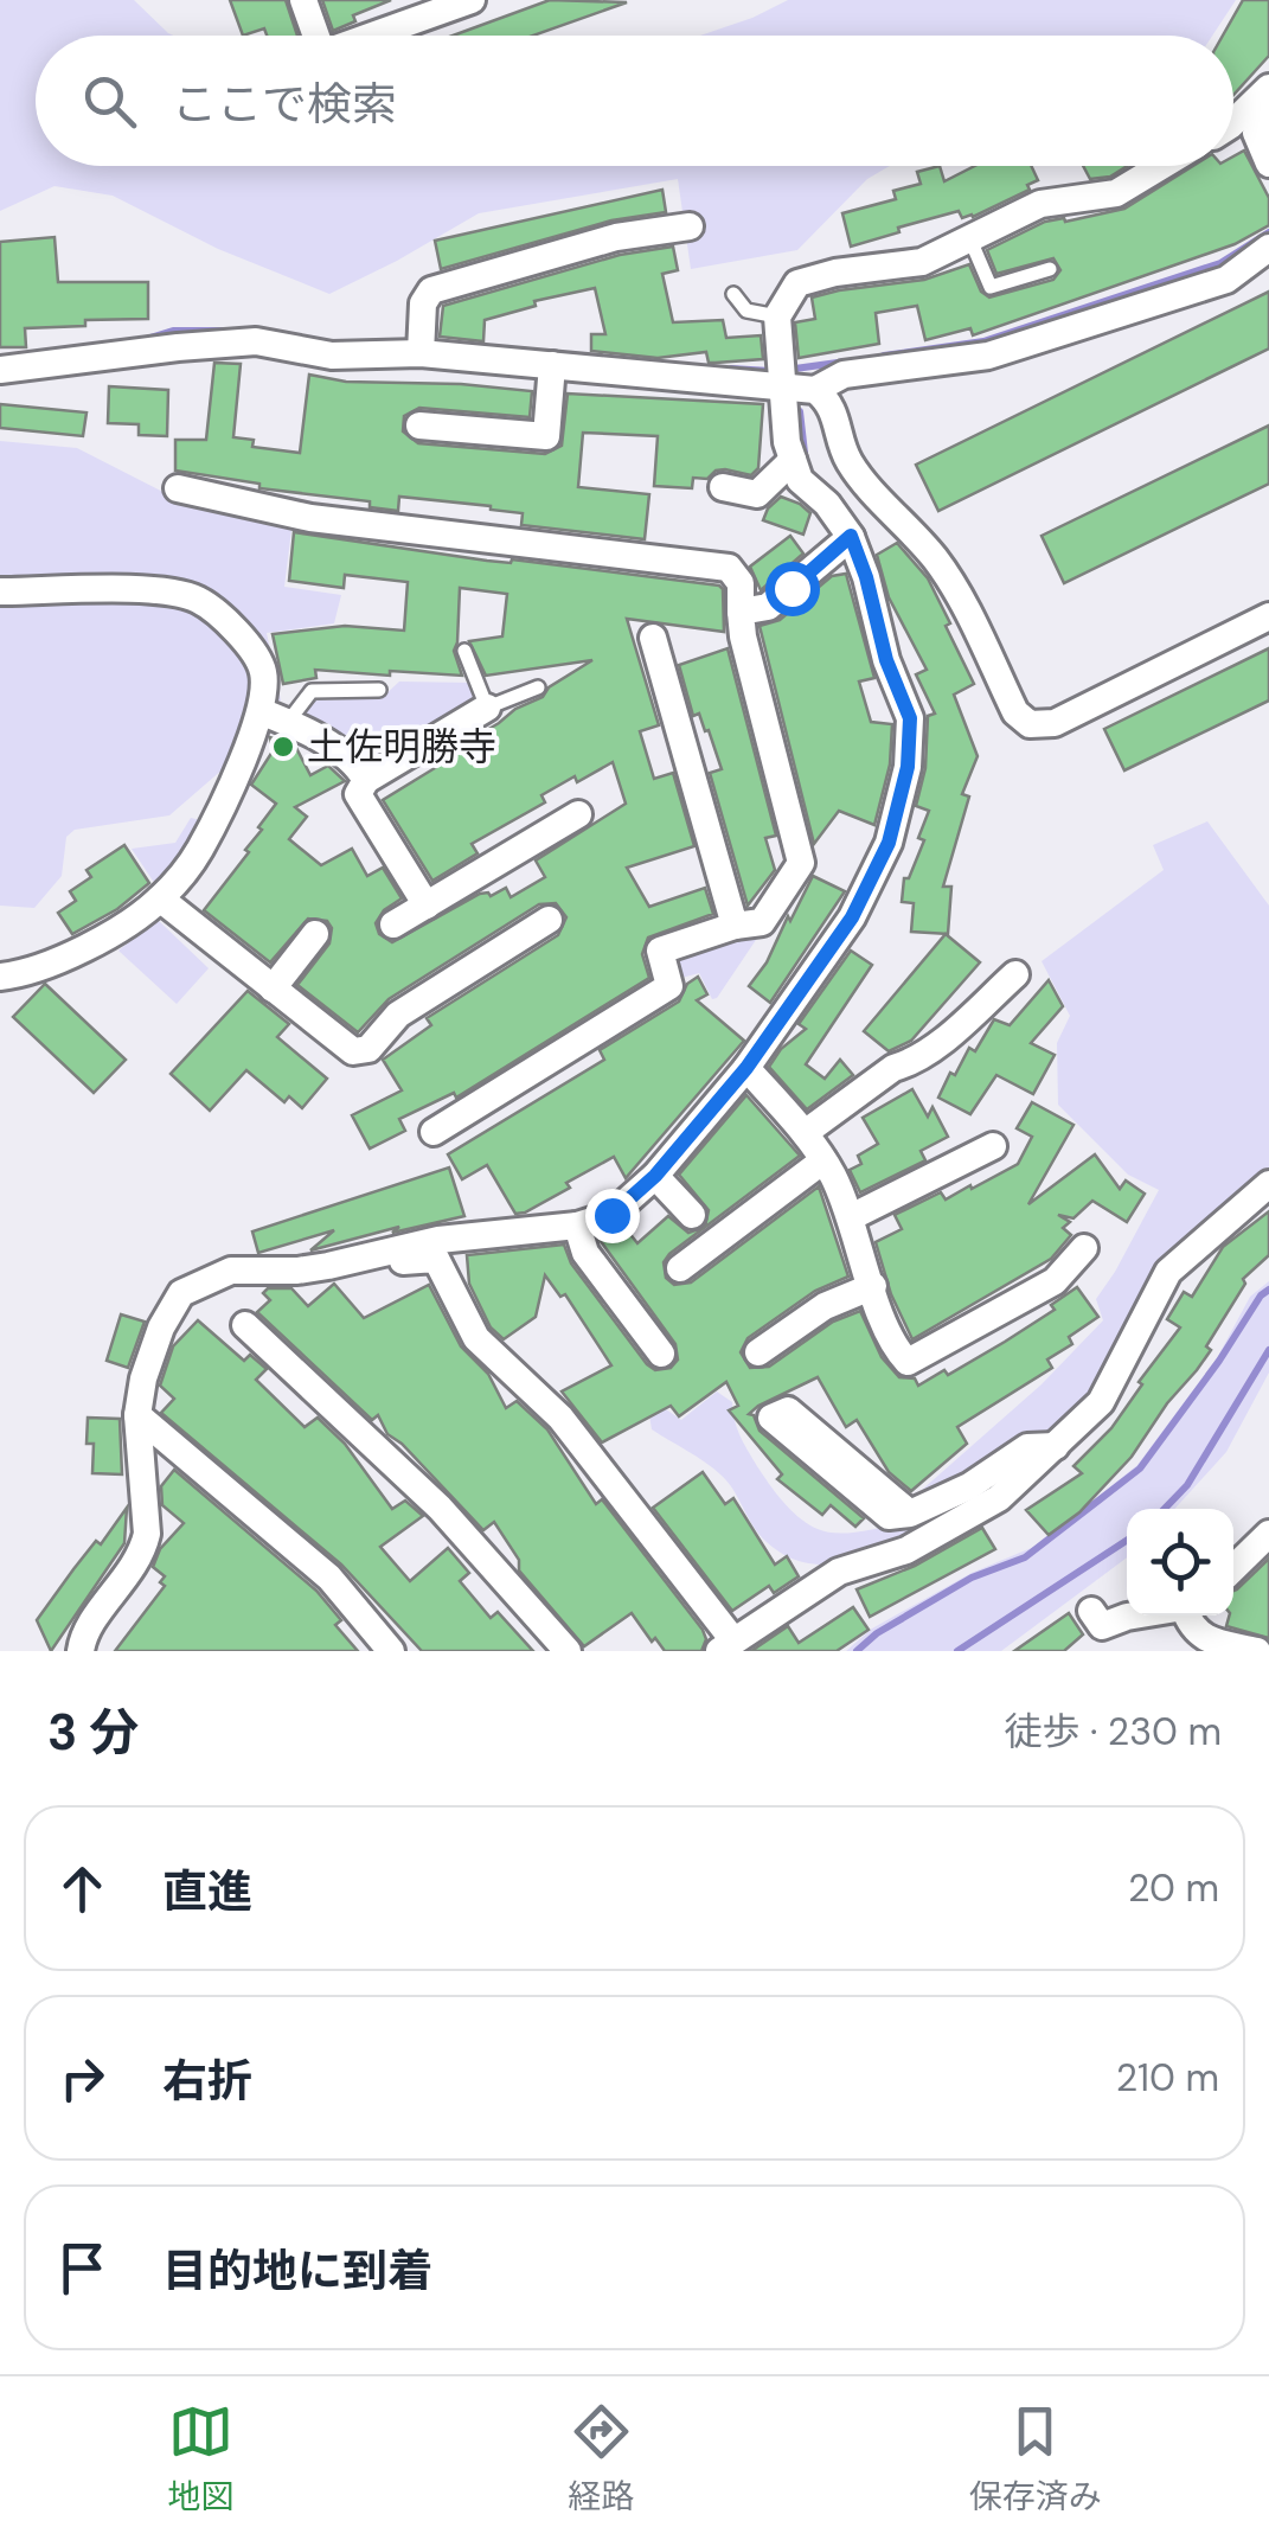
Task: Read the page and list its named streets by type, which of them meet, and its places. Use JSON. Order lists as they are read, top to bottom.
{
  "places": ["土佐明勝寺"],
  "page": {
    "search": "ここで検索",
    "heading": ["3 分", "徒歩 · 230 m"],
    "list": [
      ["直進", "20 m"],
      ["右折", "210 m"],
      "目的地に到着"
    ],
    "nav": ["地図", "経路", "保存済み"]
  }
}
